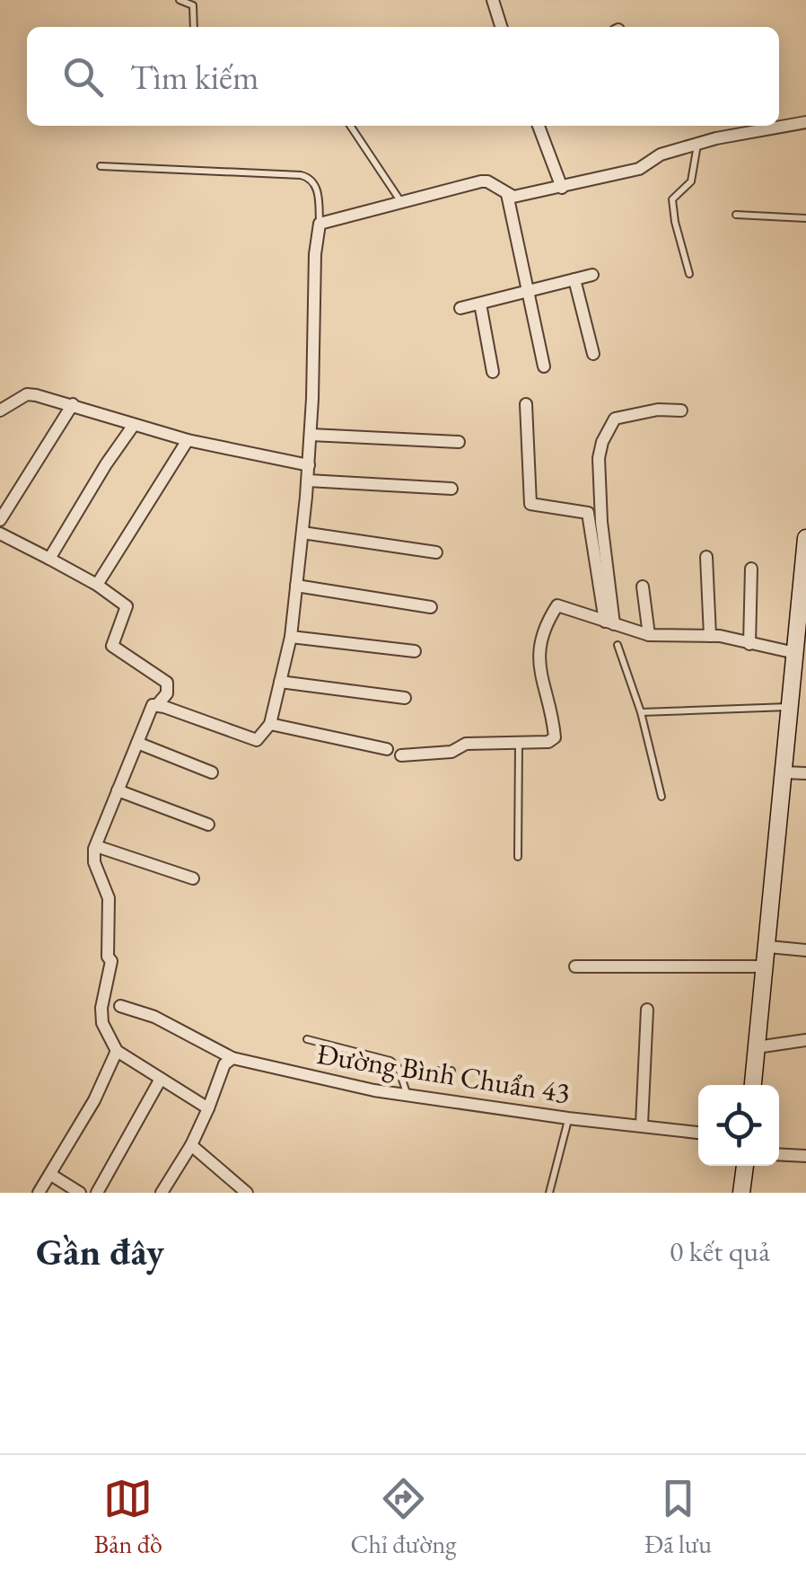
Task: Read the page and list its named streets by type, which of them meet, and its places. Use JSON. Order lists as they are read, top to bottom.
{
  "streets": {
    "street": ["Đường Bình Chuẩn 43"]
  },
  "page": {
    "search": "Tìm kiếm",
    "heading": ["Gần đây", "0 kết quả"],
    "nav": ["Bản đồ", "Chỉ đường", "Đã lưu"]
  }
}
